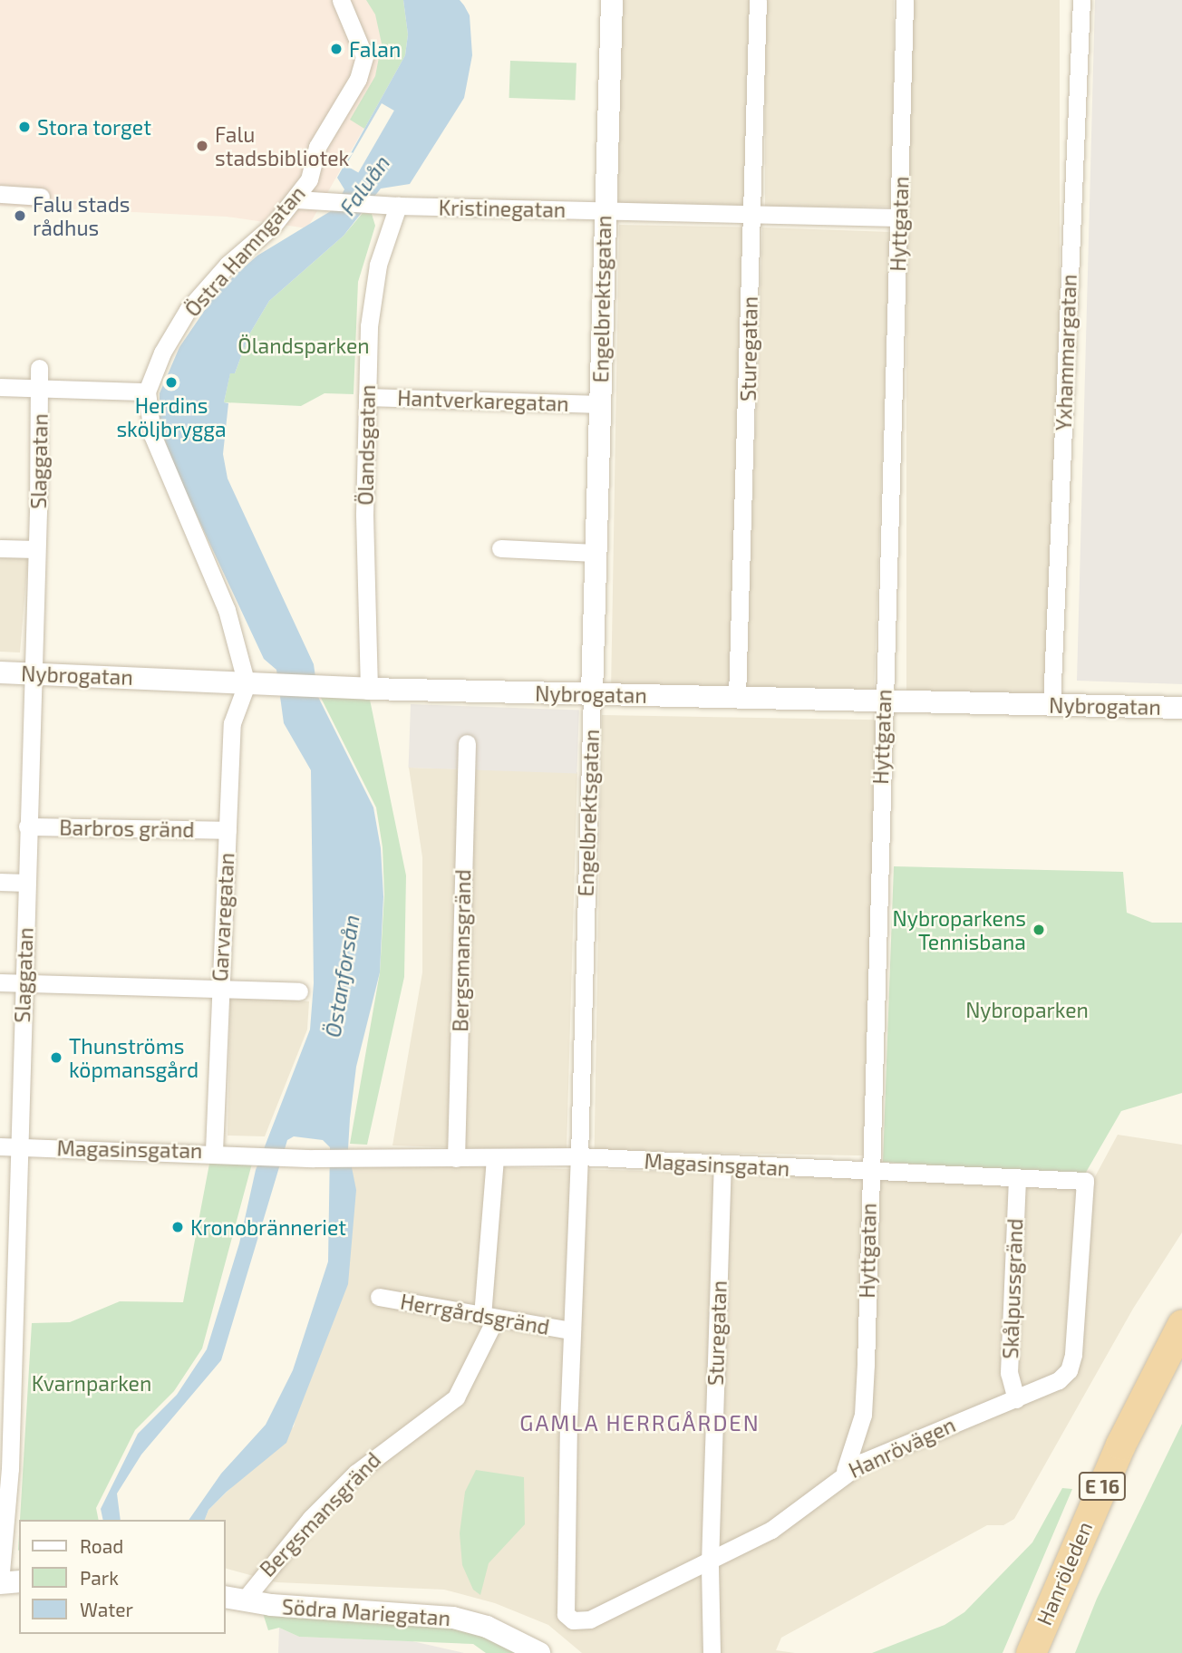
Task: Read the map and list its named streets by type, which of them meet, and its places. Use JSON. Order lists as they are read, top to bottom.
{
  "streets": {
    "highway": ["E 16", "Hanröleden"],
    "street": [
      "Kristinegatan",
      "Hyttgatan",
      "Östra Hamngatan",
      "Engelbrektsgatan",
      "Sturegatan",
      "Yxhammargatan",
      "Hantverkaregatan",
      "Ölandsgatan",
      "Slaggatan",
      "Nybrogatan",
      "Barbros gränd",
      "Garvaregatan",
      "Bergsmansgränd",
      "Magasinsgatan",
      "Skålpussgränd",
      "Herrgårdsgränd",
      "Hanrövägen",
      "Södra Mariegatan"
    ]
  },
  "crossings": [
    ["Kristinegatan", "Hyttgatan"],
    ["Kristinegatan", "Östra Hamngatan"],
    ["Kristinegatan", "Engelbrektsgatan"],
    ["Kristinegatan", "Sturegatan"],
    ["Kristinegatan", "Ölandsgatan"],
    ["Hyttgatan", "Nybrogatan"],
    ["Hyttgatan", "Magasinsgatan"],
    ["Hyttgatan", "Hanrövägen"],
    ["Östra Hamngatan", "Nybrogatan"],
    ["Östra Hamngatan", "Garvaregatan"],
    ["Engelbrektsgatan", "Hantverkaregatan"],
    ["Engelbrektsgatan", "Nybrogatan"],
    ["Engelbrektsgatan", "Magasinsgatan"],
    ["Engelbrektsgatan", "Herrgårdsgränd"],
    ["Engelbrektsgatan", "Hanrövägen"],
    ["Sturegatan", "Nybrogatan"],
    ["Sturegatan", "Magasinsgatan"],
    ["Sturegatan", "Hanrövägen"],
    ["Yxhammargatan", "Nybrogatan"],
    ["Hantverkaregatan", "Ölandsgatan"],
    ["Ölandsgatan", "Nybrogatan"],
    ["Slaggatan", "Nybrogatan"],
    ["Slaggatan", "Barbros gränd"],
    ["Slaggatan", "Magasinsgatan"],
    ["Nybrogatan", "Garvaregatan"],
    ["Barbros gränd", "Garvaregatan"],
    ["Garvaregatan", "Magasinsgatan"],
    ["Bergsmansgränd", "Magasinsgatan"],
    ["Bergsmansgränd", "Herrgårdsgränd"],
    ["Bergsmansgränd", "Södra Mariegatan"],
    ["Magasinsgatan", "Skålpussgränd"],
    ["Magasinsgatan", "Hanrövägen"],
    ["Skålpussgränd", "Hanrövägen"]
  ],
  "districts": ["GAMLA HERRGÅRDEN"],
  "water": ["Faluån", "Östanforsån"],
  "parks": ["Ölandsparken", "Nybroparken", "Kvarnparken"],
  "places": [
    "Falan",
    "Stora torget",
    "Falu stadsbibliotek",
    "Falu stads rådhus",
    "Herdins sköljbrygga",
    "Nybroparkens Tennisbana",
    "Thunströms köpmansgård",
    "Kronobränneriet"
  ],
  "legend": ["Road", "Park", "Water"]
}
